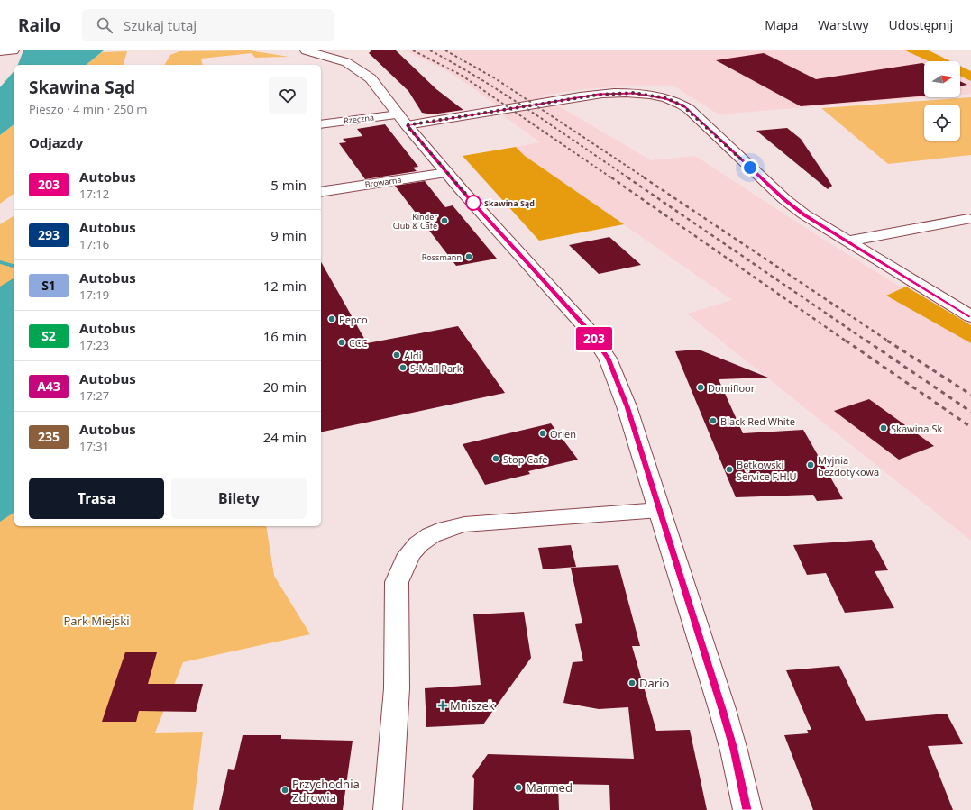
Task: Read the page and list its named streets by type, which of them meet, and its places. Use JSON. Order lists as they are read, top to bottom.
{
  "streets": {
    "street": ["Rzeczna", "Browarna"]
  },
  "parks": ["Park Miejski"],
  "places": {
    "other": [
      "Skawina Sąd",
      "Kinder Club & Cafe",
      "Rossmann",
      "Pepco",
      "CCC",
      "Aldi",
      "S-Mall Park",
      "Domifloor",
      "Black Red White",
      "Skawina Sk",
      "Orlen",
      "Stop Cafe",
      "Myjnia bezdotykowa",
      "Bętkowski Service F.H.U",
      "Dario",
      "Marmed",
      "Przychodnia Zdrowia"
    ],
    "health": ["Mniszek"]
  },
  "lines": ["bus line 203"],
  "north": "right",
  "page": {
    "header": "Railo",
    "search": "Szukaj tutaj",
    "nav": ["Mapa", "Warstwy", "Udostępnij"],
    "on_map": "203",
    "heading": [
      ["Skawina Sąd", "Pieszo · 4 min · 250 m"],
      "Odjazdy"
    ],
    "list": [
      {
        "mark": "203",
        "name": "Autobus",
        "note": "17:12",
        "value": "5 min"
      },
      {
        "mark": "293",
        "name": "Autobus",
        "note": "17:16",
        "value": "9 min"
      },
      {
        "mark": "S1",
        "name": "Autobus",
        "note": "17:19",
        "value": "12 min"
      },
      {
        "mark": "S2",
        "name": "Autobus",
        "note": "17:23",
        "value": "16 min"
      },
      {
        "mark": "A43",
        "name": "Autobus",
        "note": "17:27",
        "value": "20 min"
      },
      {
        "mark": "235",
        "name": "Autobus",
        "note": "17:31",
        "value": "24 min"
      }
    ],
    "buttons": ["Trasa", "Bilety"]
  }
}
